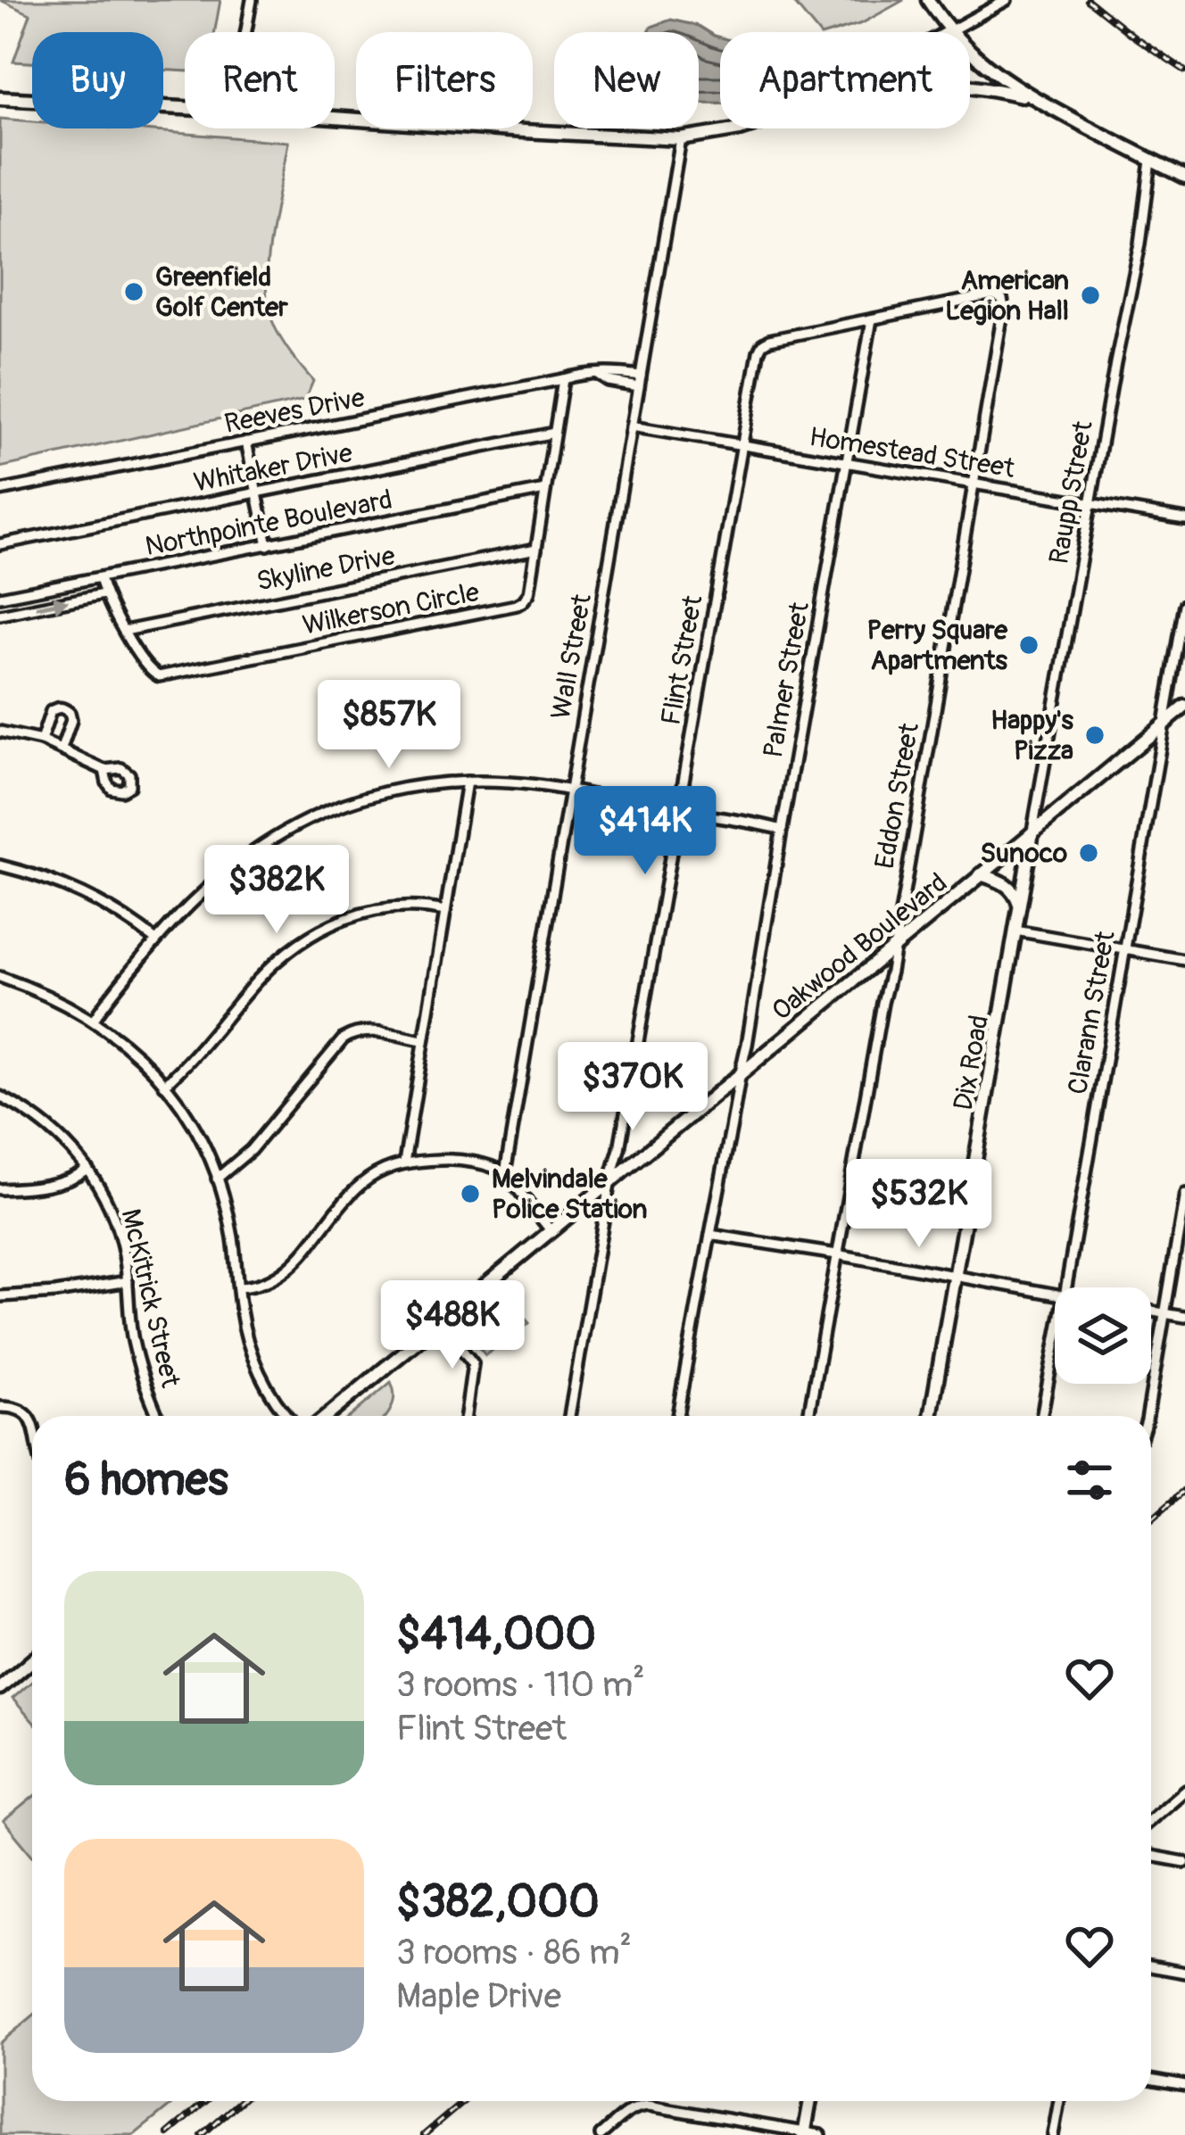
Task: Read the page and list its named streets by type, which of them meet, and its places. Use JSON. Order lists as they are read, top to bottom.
{
  "streets": {
    "main road": ["Oakwood Boulevard", "Dix Road"],
    "street": [
      "Reeves Drive",
      "Homestead Street",
      "Whitaker Drive",
      "Raupp Street",
      "Northpointe Boulevard",
      "Skyline Drive",
      "Wilkerson Circle",
      "Wall Street",
      "Flint Street",
      "Palmer Street",
      "Eddon Street",
      "Clarann Street",
      "McKitrick Street"
    ]
  },
  "crossings": [
    ["Reeves Drive", "Wilkerson Circle"],
    ["Reeves Drive", "Wall Street"],
    ["Homestead Street", "Raupp Street"],
    ["Homestead Street", "Wall Street"],
    ["Homestead Street", "Flint Street"],
    ["Homestead Street", "Palmer Street"],
    ["Homestead Street", "Eddon Street"],
    ["Whitaker Drive", "Wilkerson Circle"],
    ["Raupp Street", "Oakwood Boulevard"],
    ["Raupp Street", "Dix Road"],
    ["Northpointe Boulevard", "Wilkerson Circle"],
    ["Skyline Drive", "Wilkerson Circle"],
    ["Flint Street", "Palmer Street"],
    ["Flint Street", "Eddon Street"],
    ["Flint Street", "Oakwood Boulevard"],
    ["Palmer Street", "Eddon Street"],
    ["Palmer Street", "Oakwood Boulevard"],
    ["Eddon Street", "Oakwood Boulevard"],
    ["Oakwood Boulevard", "Clarann Street"],
    ["Oakwood Boulevard", "Dix Road"]
  ],
  "places": [
    "Greenfield Golf Center",
    "American Legion Hall",
    "Perry Square Apartments",
    "Happy's Pizza",
    "Sunoco",
    "Melvindale Police Station"
  ],
  "page": {
    "chip": [
      "Buy",
      "Rent",
      "Filters",
      "New",
      "Apartment"
    ],
    "price": [
      "$857K",
      "$414K",
      "$382K",
      "$370K",
      "$532K",
      "$488K"
    ],
    "heading": "6 homes",
    "list": [
      {
        "name": "$414,000",
        "note": "3 rooms · 110 m² · Flint Street"
      },
      {
        "name": "$382,000",
        "note": "3 rooms · 86 m² · Maple Drive"
      }
    ]
  }
}
